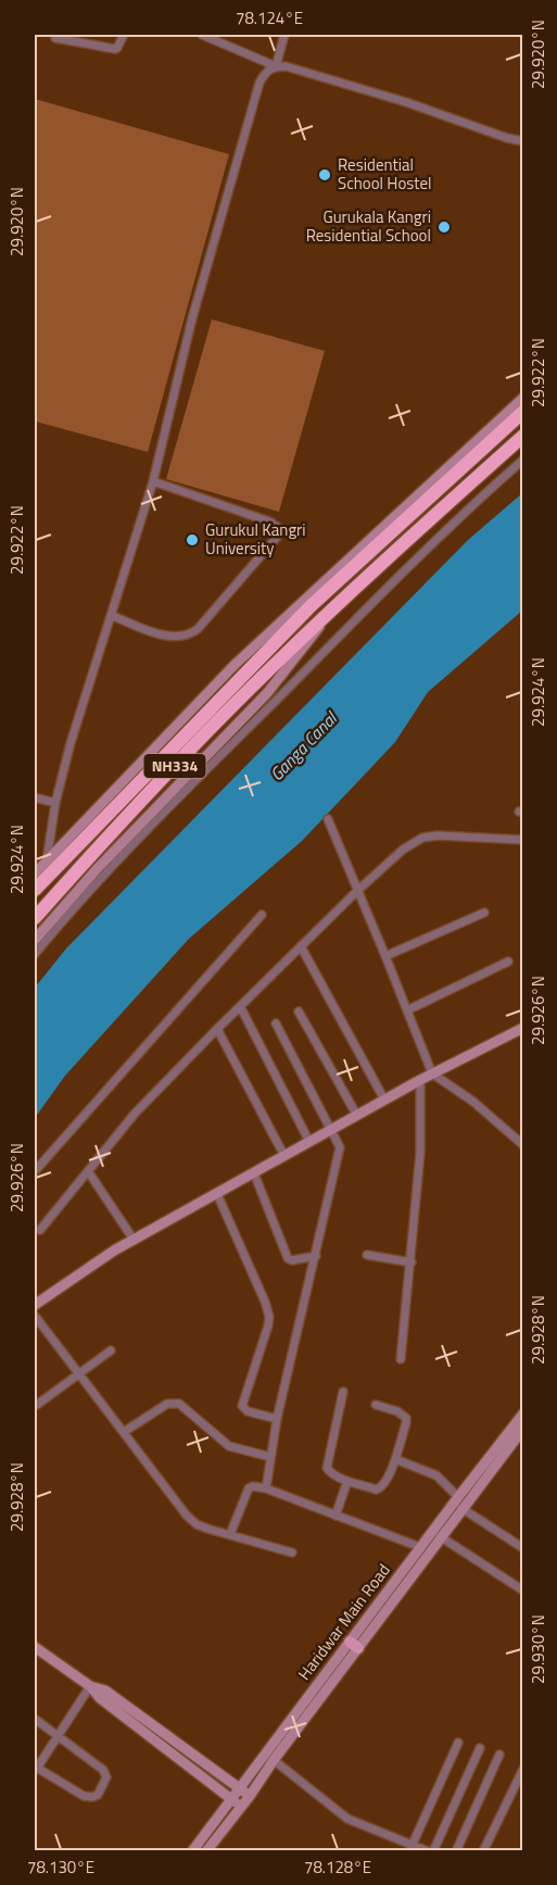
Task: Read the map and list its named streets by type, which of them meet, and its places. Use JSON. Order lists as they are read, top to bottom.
{
  "streets": {
    "highway": ["NH334"],
    "street": ["Haridwar Main Road"]
  },
  "water": ["Ganga Canal"],
  "places": ["Residential School Hostel", "Gurukala Kangri Residential School", "Gurukul Kangri University"],
  "coordinates": [
    "78.124°E",
    "29.920°N",
    "29.922°N",
    "29.924°N",
    "29.926°N",
    "29.928°N",
    "29.930°N",
    "78.130°E",
    "78.128°E"
  ]
}
